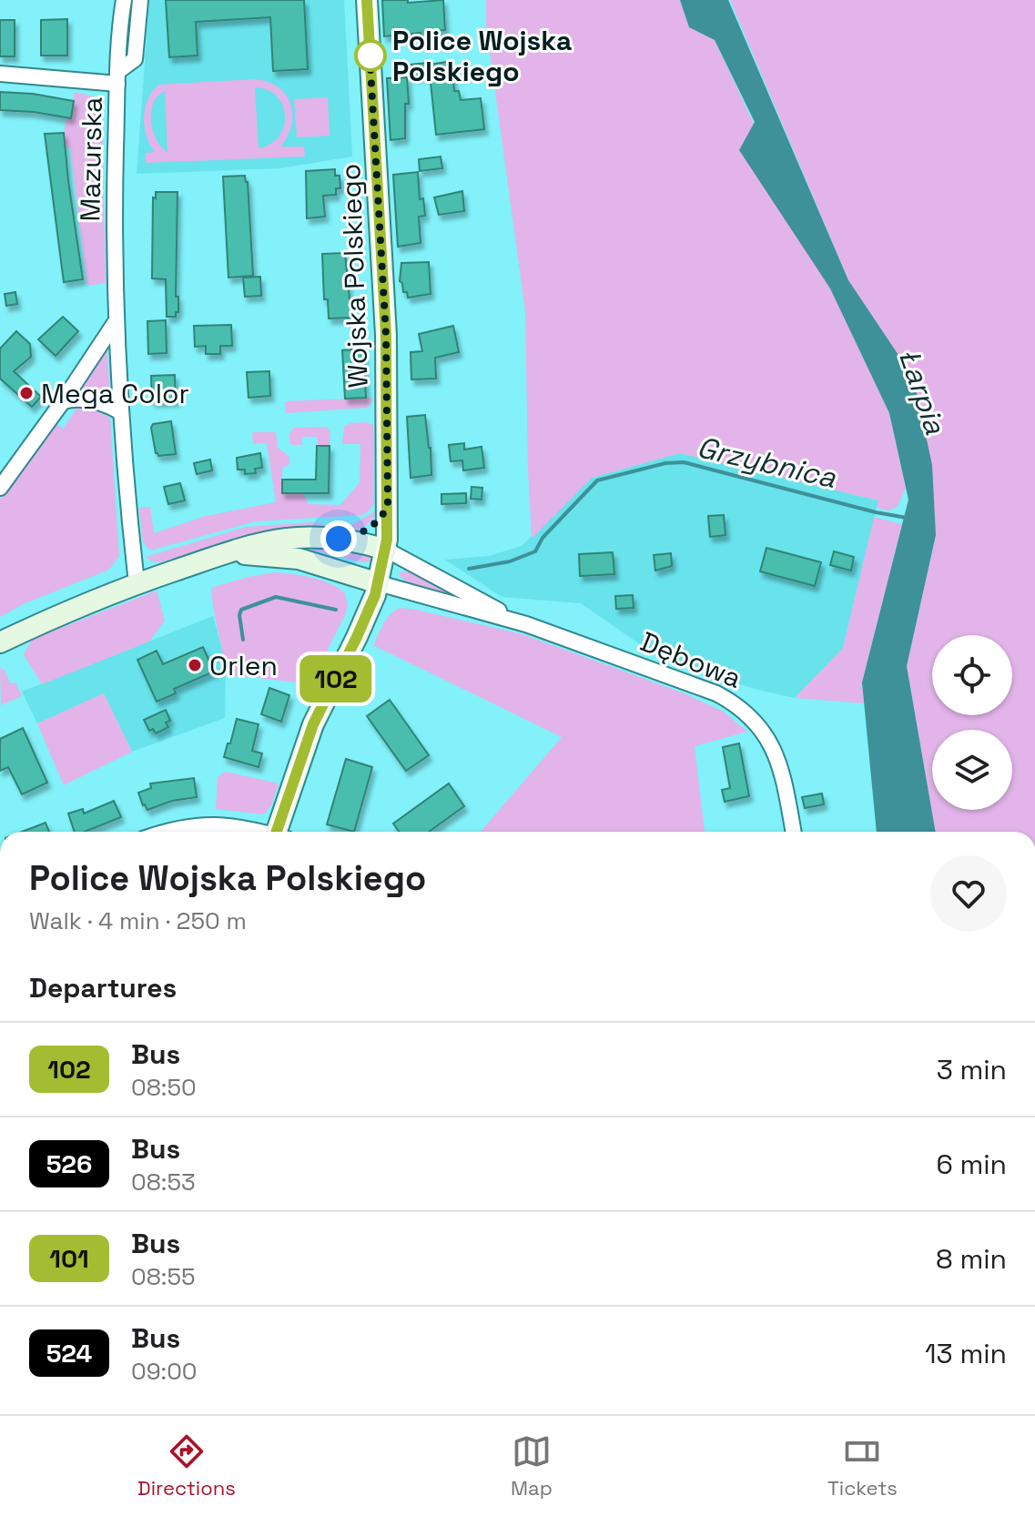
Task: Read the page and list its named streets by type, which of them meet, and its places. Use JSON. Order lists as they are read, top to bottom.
{
  "streets": {
    "street": ["Mazurska", "Wojska Polskiego", "Dębowa"]
  },
  "crossings": [
    ["Wojska Polskiego", "Dębowa"]
  ],
  "water": ["Łarpia", "Grzybnica"],
  "places": ["Police Wojska Polskiego", "Mega Color", "Orlen"],
  "lines": ["bus line 102"],
  "page": {
    "on_map": "102",
    "heading": [
      ["Police Wojska Polskiego", "Walk · 4 min · 250 m"],
      "Departures"
    ],
    "list": [
      {
        "mark": "102",
        "name": "Bus",
        "note": "08:50",
        "value": "3 min"
      },
      {
        "mark": "526",
        "name": "Bus",
        "note": "08:53",
        "value": "6 min"
      },
      {
        "mark": "101",
        "name": "Bus",
        "note": "08:55",
        "value": "8 min"
      },
      {
        "mark": "524",
        "name": "Bus",
        "note": "09:00",
        "value": "13 min"
      }
    ],
    "tabs": ["Directions", "Map", "Tickets"]
  }
}
